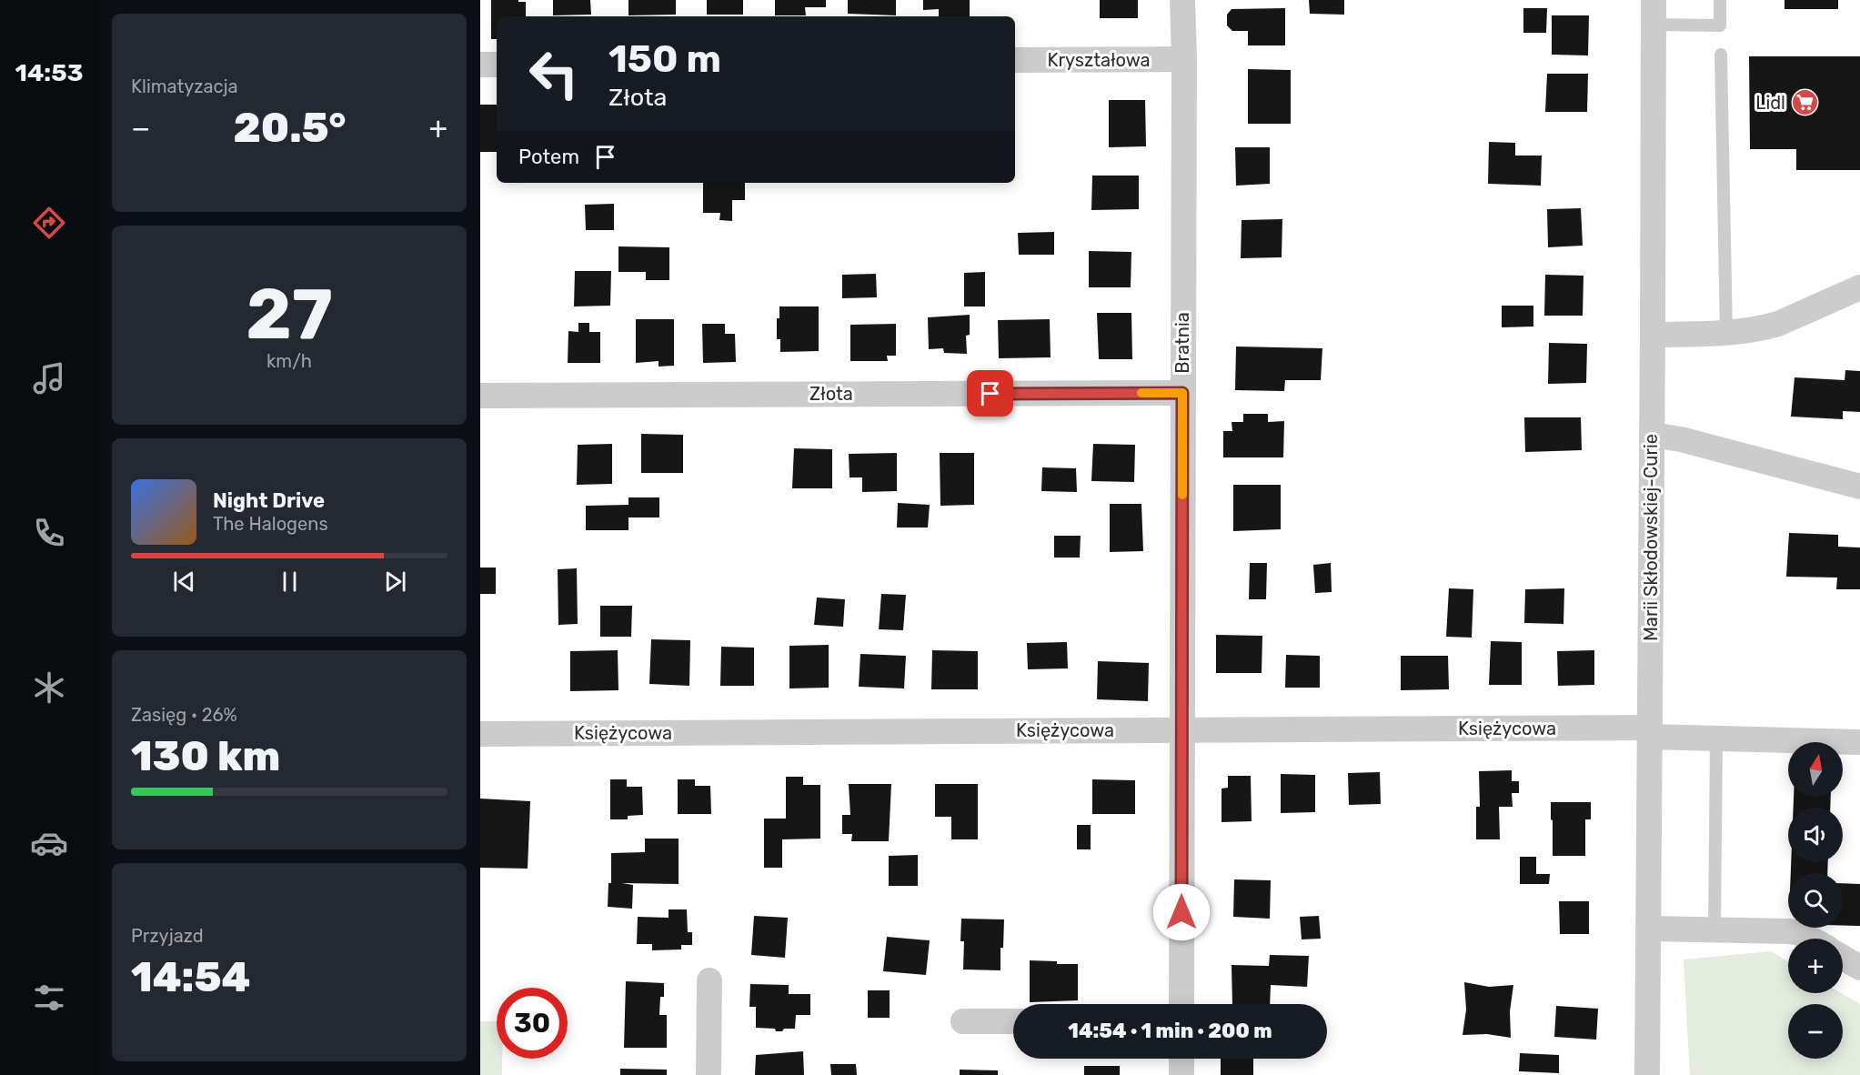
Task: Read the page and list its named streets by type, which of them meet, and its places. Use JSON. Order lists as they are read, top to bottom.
{
  "streets": {
    "street": [
      "Kryształowa",
      "Bratnia",
      "Złota",
      "Marii Skłodowskiej-Curie",
      "Księżycowa"
    ]
  },
  "crossings": [
    ["Kryształowa", "Bratnia"],
    ["Bratnia", "Złota"],
    ["Bratnia", "Księżycowa"],
    ["Marii Skłodowskiej-Curie", "Księżycowa"]
  ],
  "places": {
    "supermarket": ["Lidl"]
  },
  "north": "top",
  "page": {
    "tabs": "14:53",
    "tile": [
      "Klimatyzacja",
      ["27", "km/h"],
      ["Zasięg · 26%", "130 km"],
      ["Przyjazd", "14:54"]
    ],
    "turn": ["150 m", "Złota"],
    "heat": ["−", "20.5°", "+"],
    "then": "Potem",
    "song": ["Night Drive", "The Halogens"],
    "map_buttons": ["+", "−"],
    "limit": "30",
    "trip": "14:54 · 1 min · 200 m"
  }
}
